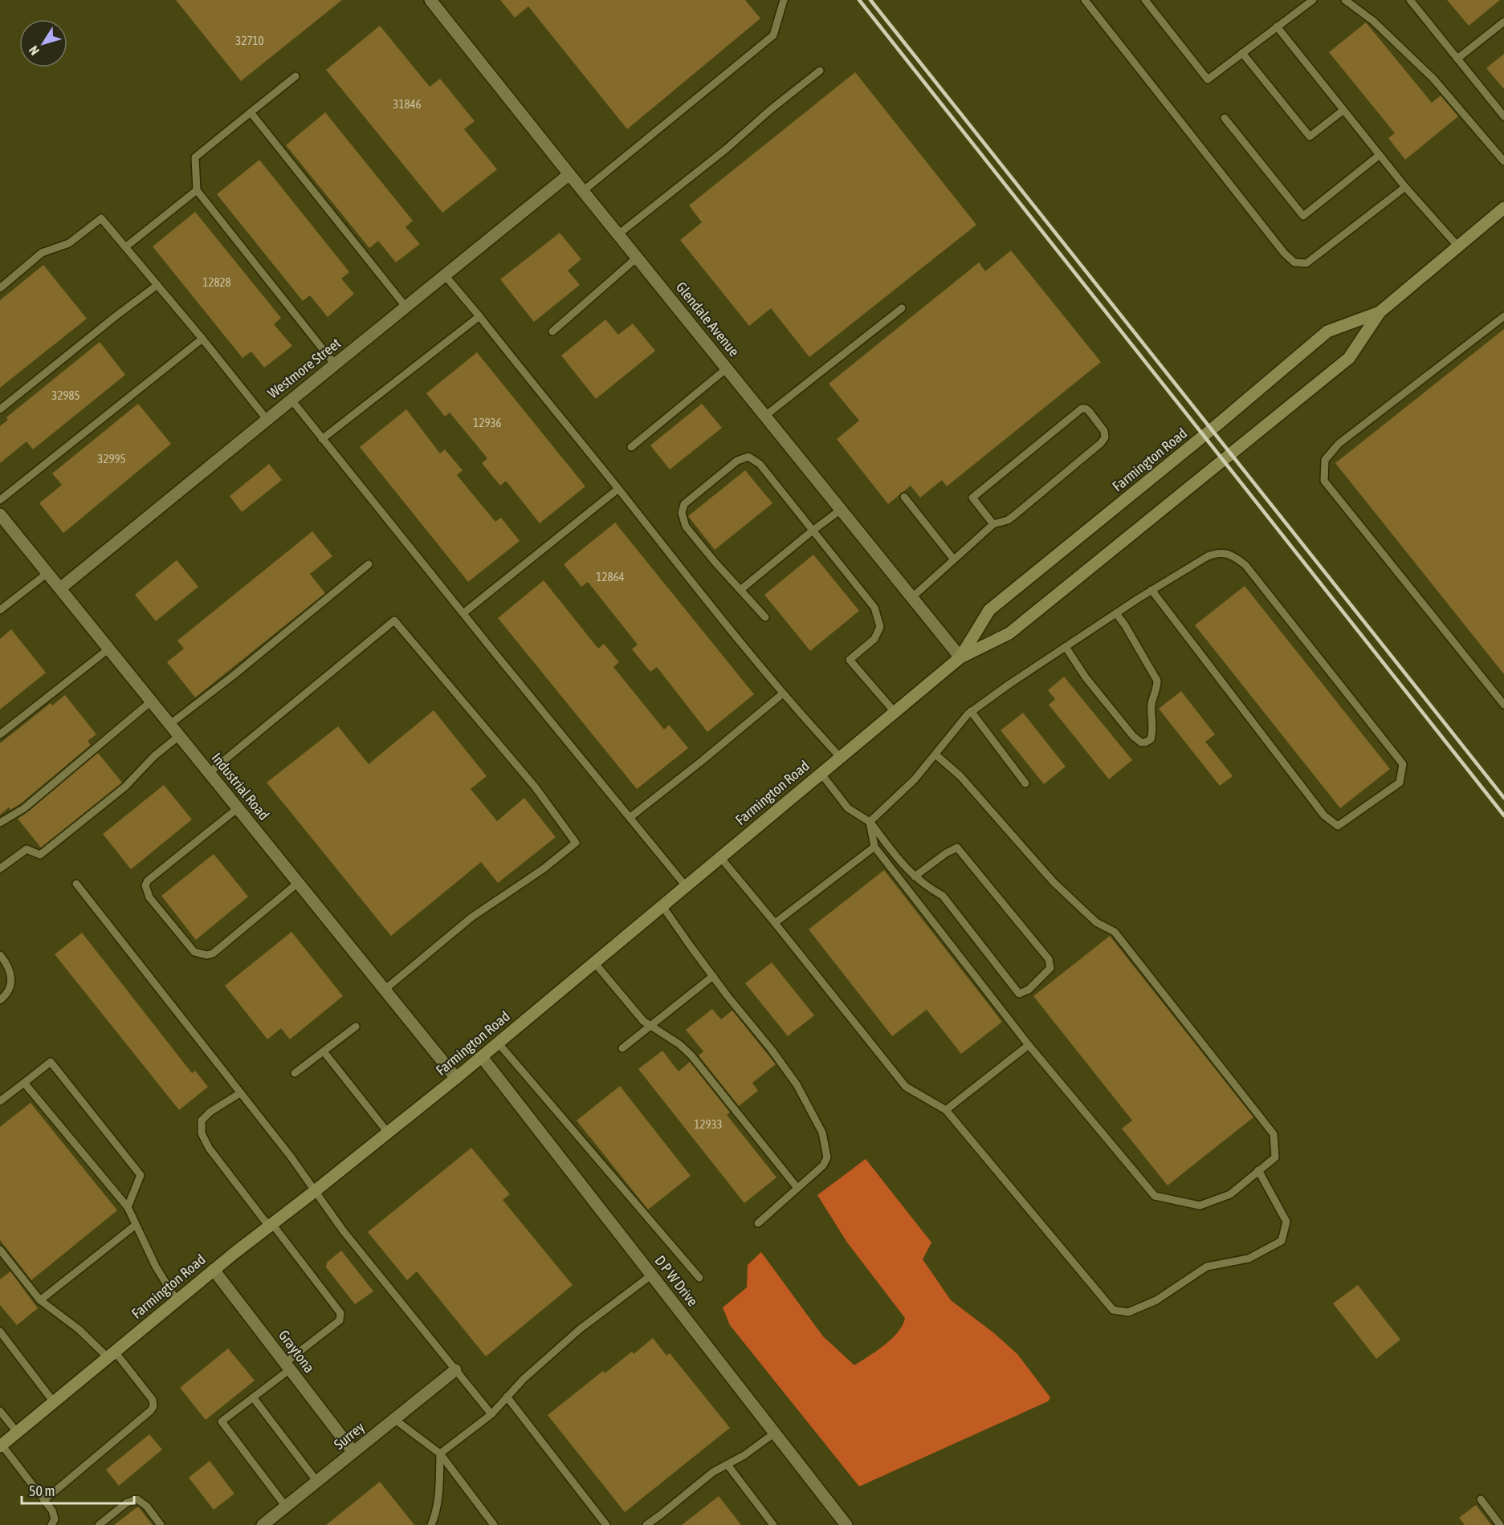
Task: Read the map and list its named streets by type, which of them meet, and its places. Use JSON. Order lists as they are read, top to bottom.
{
  "streets": {
    "main road": ["Farmington Road"],
    "street": [
      "Glendale Avenue",
      "Westmore Street",
      "Industrial Road",
      "D P W Drive",
      "Graytona",
      "Surrey"
    ]
  },
  "crossings": [
    ["Glendale Avenue", "Westmore Street"],
    ["Glendale Avenue", "Farmington Road"],
    ["Westmore Street", "Industrial Road"],
    ["Farmington Road", "Industrial Road"],
    ["Farmington Road", "D P W Drive"],
    ["Farmington Road", "Graytona"],
    ["Graytona", "Surrey"]
  ],
  "house_numbers": [
    "32710",
    "31846",
    "12828",
    "32985",
    "12936",
    "32995",
    "12864",
    "12933"
  ],
  "scale_bar": "50 m",
  "north": "bottom left"
}
